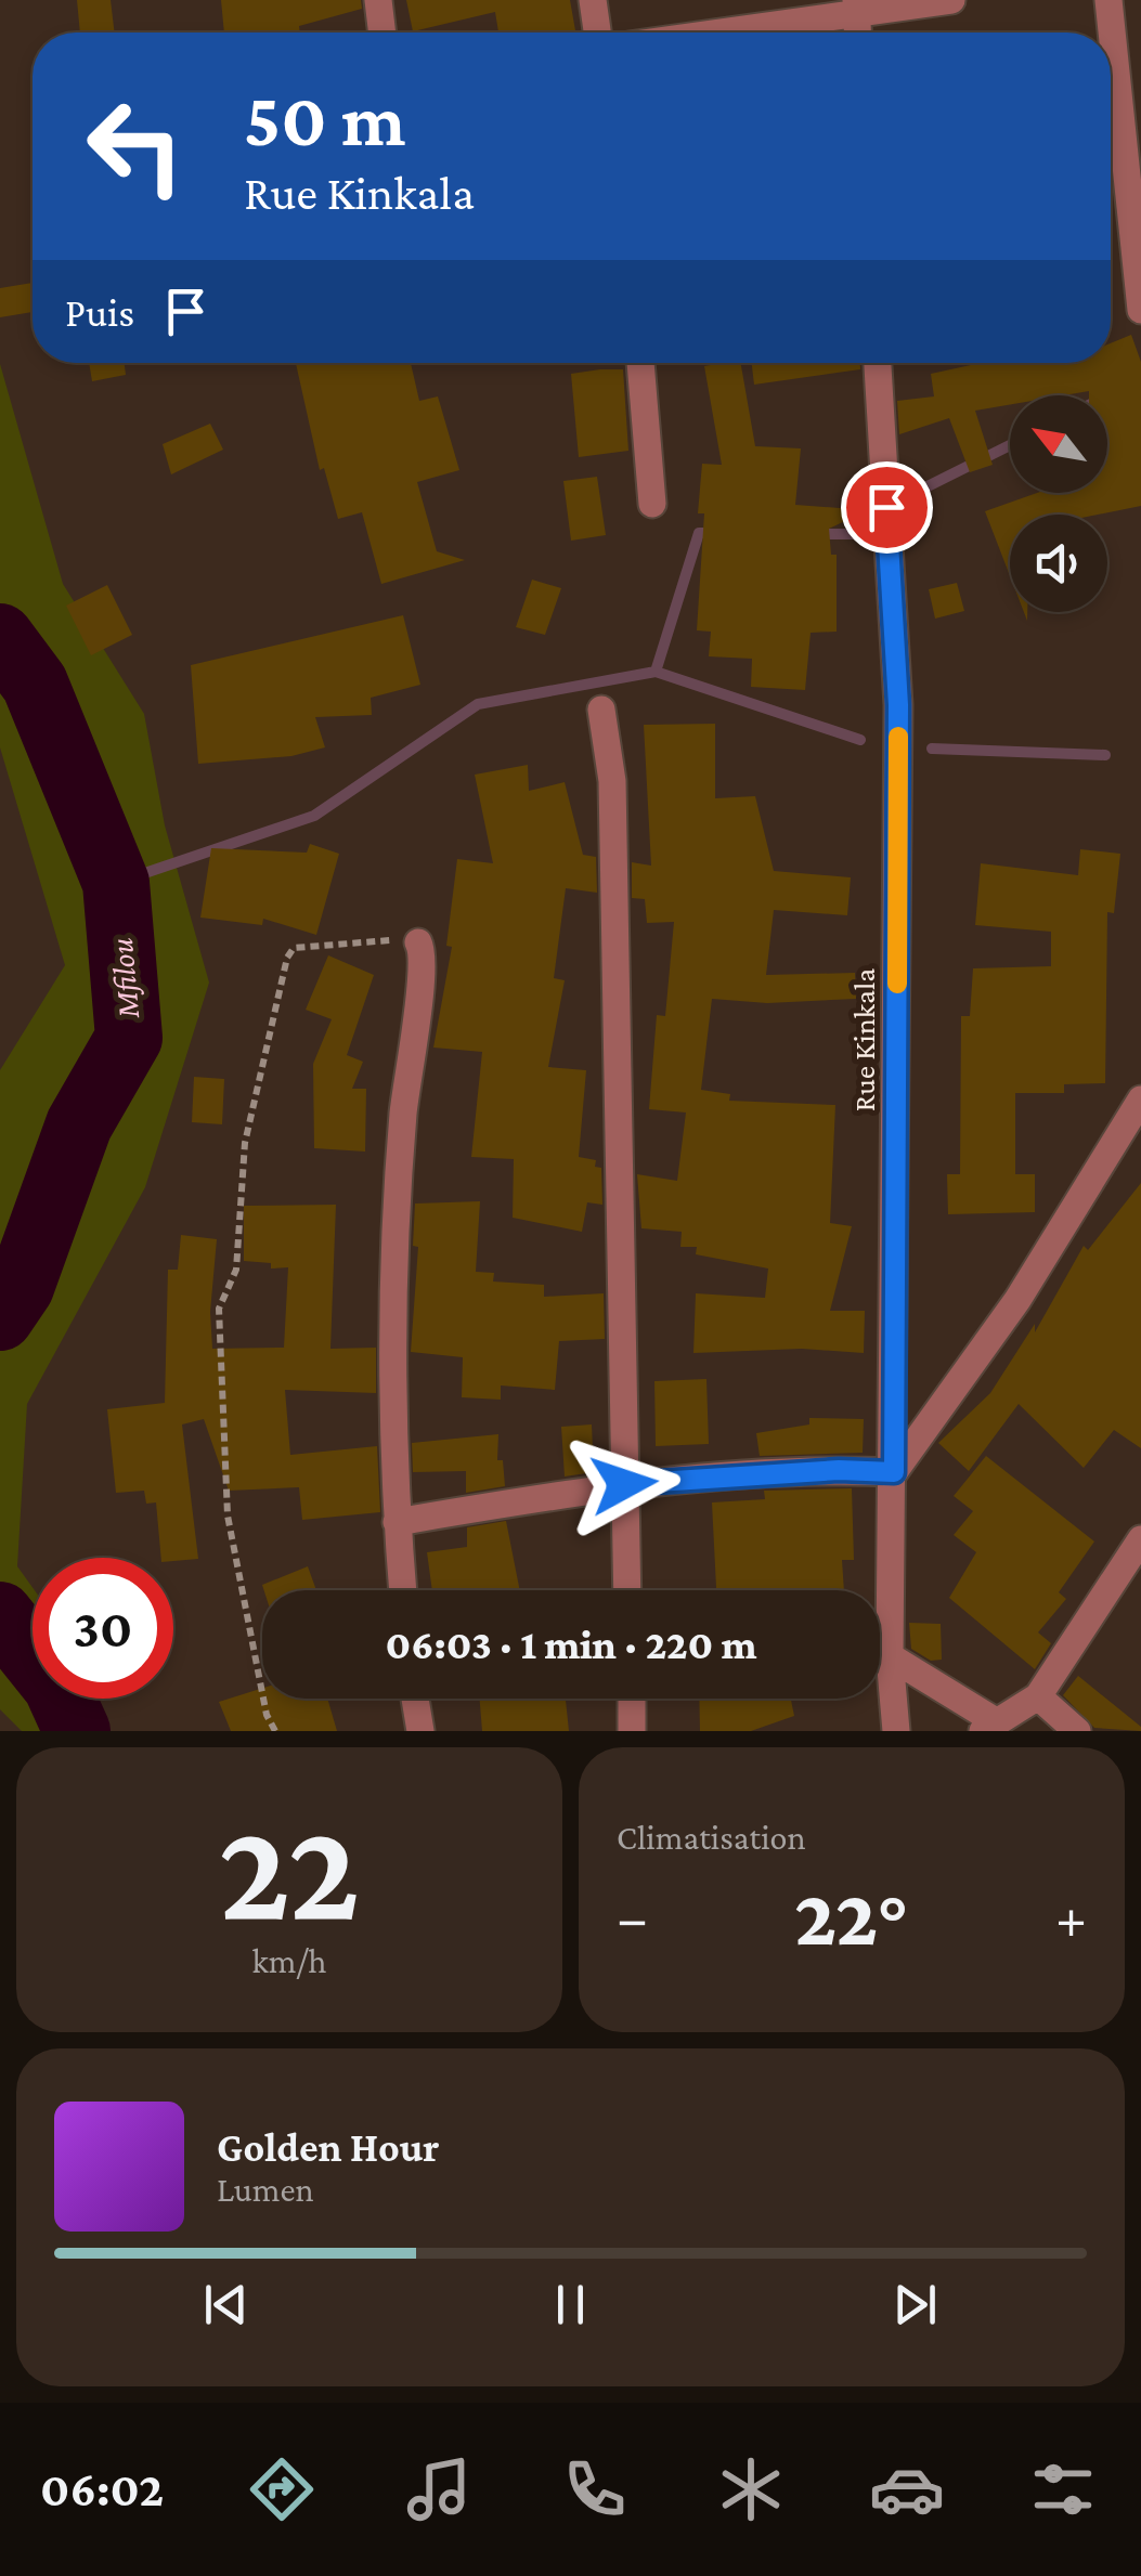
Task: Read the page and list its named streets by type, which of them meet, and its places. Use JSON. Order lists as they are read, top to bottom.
{
  "streets": {
    "street": ["Rue Kinkala"]
  },
  "water": ["Mfilou"],
  "north": "top left",
  "page": {
    "turn": ["50 m", "Rue Kinkala"],
    "then": "Puis",
    "limit": "30",
    "trip": "06:03 · 1 min · 220 m",
    "tile": [
      ["22", "km/h"],
      "Climatisation"
    ],
    "heat": ["−", "22°", "+"],
    "song": ["Golden Hour", "Lumen"],
    "tabs": "06:02"
  }
}
